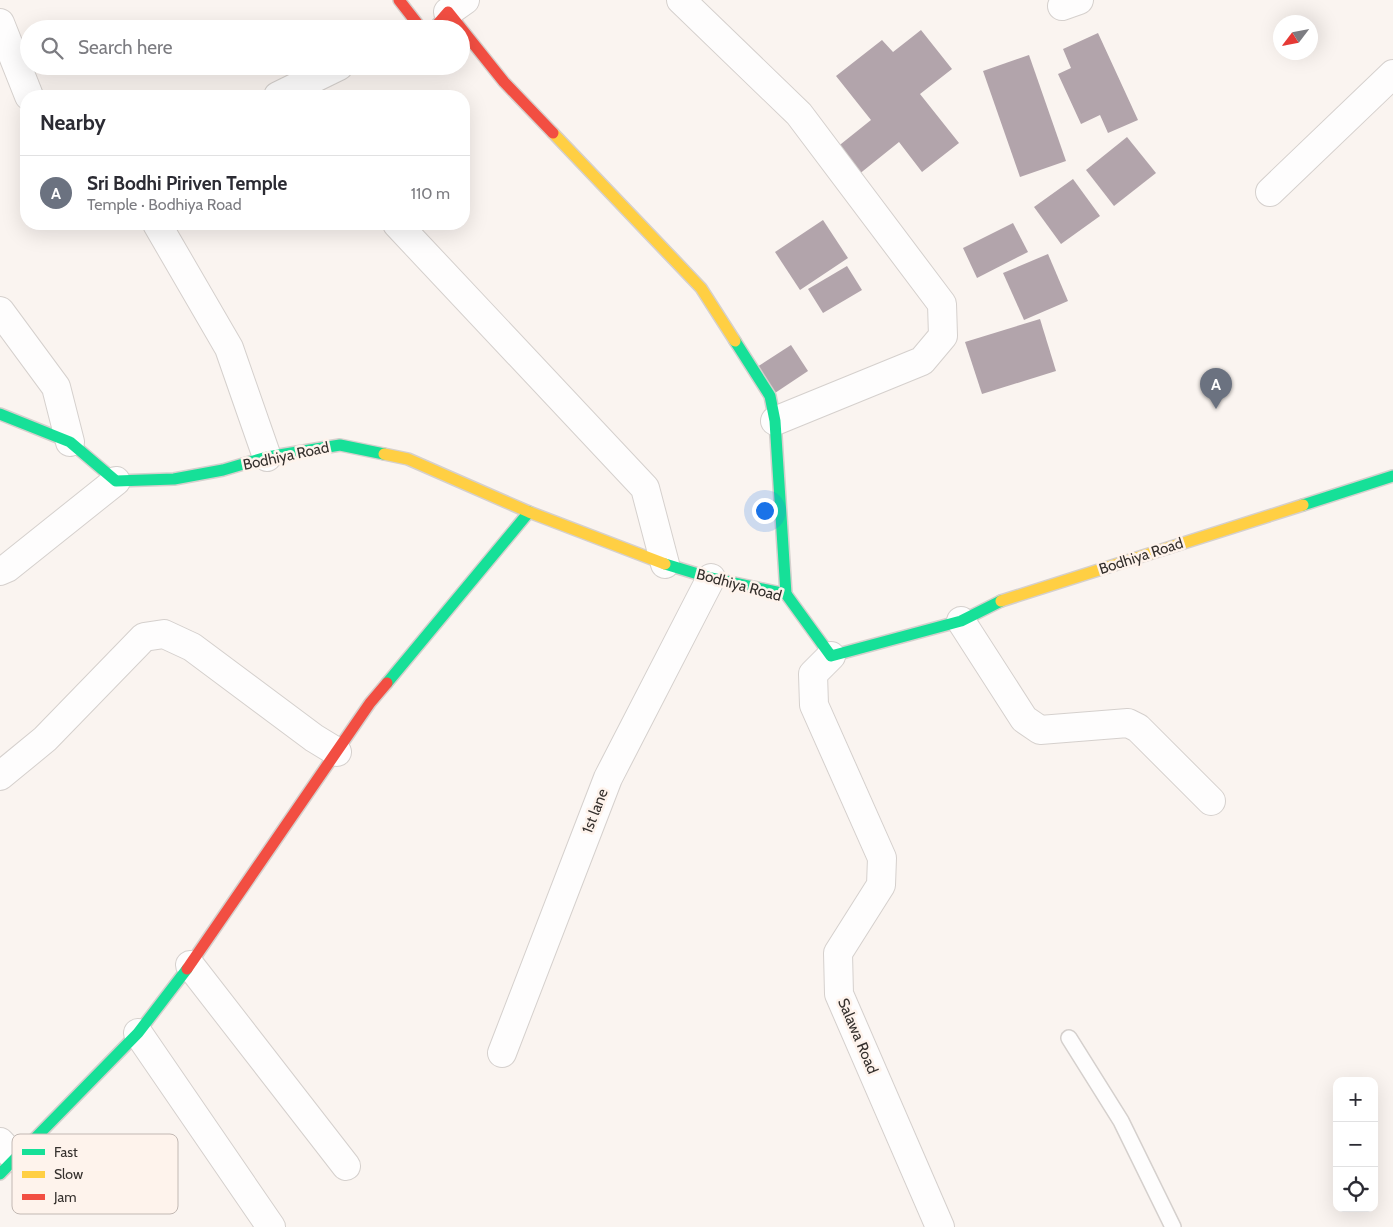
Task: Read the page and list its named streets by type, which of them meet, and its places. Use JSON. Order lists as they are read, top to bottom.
{
  "streets": {
    "street": ["Bodhiya Road", "1st lane", "Salawa Road"]
  },
  "crossings": [
    ["Bodhiya Road", "1st lane"],
    ["Bodhiya Road", "Salawa Road"]
  ],
  "legend": ["Fast", "Slow", "Jam"],
  "north": "bottom left",
  "page": {
    "search": "Search here",
    "heading": "Nearby",
    "list": [
      {
        "mark": "A",
        "name": "Sri Bodhi Piriven Temple",
        "note": "Temple · Bodhiya Road",
        "value": "110 m"
      }
    ],
    "pins": "A",
    "map_buttons": ["+", "−"]
  }
}
